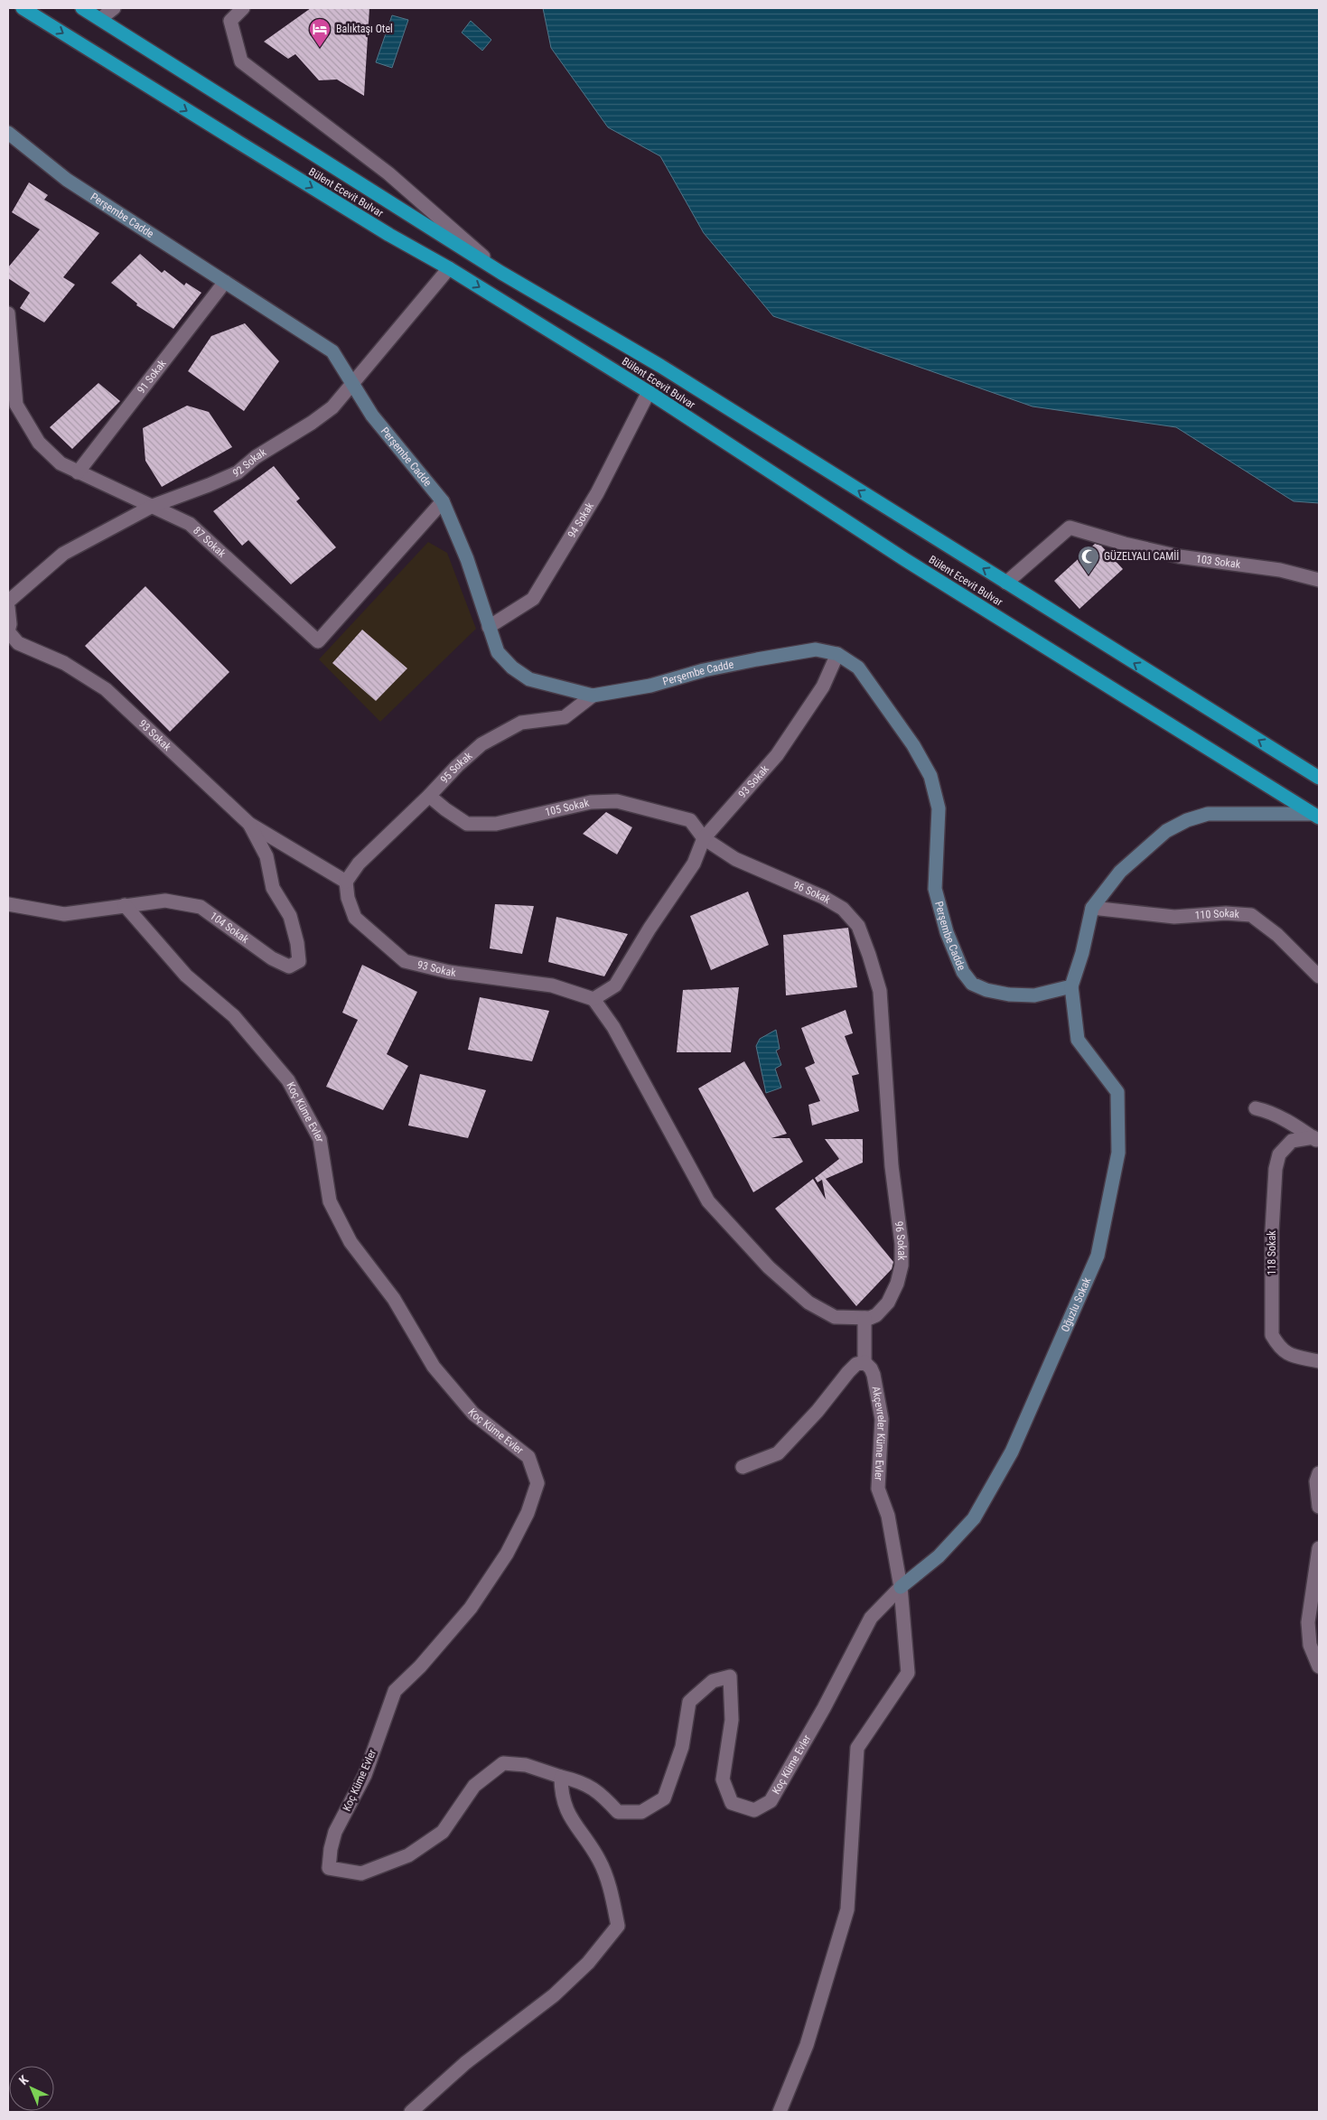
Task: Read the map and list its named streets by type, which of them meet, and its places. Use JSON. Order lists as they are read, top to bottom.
{
  "streets": {
    "highway": ["Bülent Ecevit Bulvar"],
    "main road": ["Perşembe Cadde", "Oğuzlu Sokak"],
    "street": [
      "91 Sokak",
      "92 Sokak",
      "94 Sokak",
      "87 Sokak",
      "103 Sokak",
      "93 Sokak",
      "95 Sokak",
      "105 Sokak",
      "96 Sokak",
      "110 Sokak",
      "104 Sokak",
      "Koç Küme Evler",
      "118 Sokak",
      "Akçevreler Küme Evler"
    ]
  },
  "crossings": [
    ["Bülent Ecevit Bulvar", "92 Sokak"],
    ["Bülent Ecevit Bulvar", "94 Sokak"],
    ["Bülent Ecevit Bulvar", "103 Sokak"],
    ["Perşembe Cadde", "91 Sokak"],
    ["Perşembe Cadde", "92 Sokak"],
    ["Perşembe Cadde", "94 Sokak"],
    ["Perşembe Cadde", "87 Sokak"],
    ["Perşembe Cadde", "93 Sokak"],
    ["Perşembe Cadde", "95 Sokak"],
    ["Perşembe Cadde", "Oğuzlu Sokak"],
    ["91 Sokak", "87 Sokak"],
    ["92 Sokak", "87 Sokak"],
    ["93 Sokak", "95 Sokak"],
    ["93 Sokak", "105 Sokak"],
    ["93 Sokak", "96 Sokak"],
    ["93 Sokak", "104 Sokak"],
    ["95 Sokak", "105 Sokak"],
    ["105 Sokak", "96 Sokak"],
    ["104 Sokak", "Koç Küme Evler"],
    ["Koç Küme Evler", "Oğuzlu Sokak"],
    ["Koç Küme Evler", "Akçevreler Küme Evler"],
    ["Oğuzlu Sokak", "Akçevreler Küme Evler"]
  ],
  "places": {
    "hotel": ["Balıktaşı Otel"],
    "mosque": ["GÜZELYALI CAMİİ"]
  },
  "north": "top left"
}
